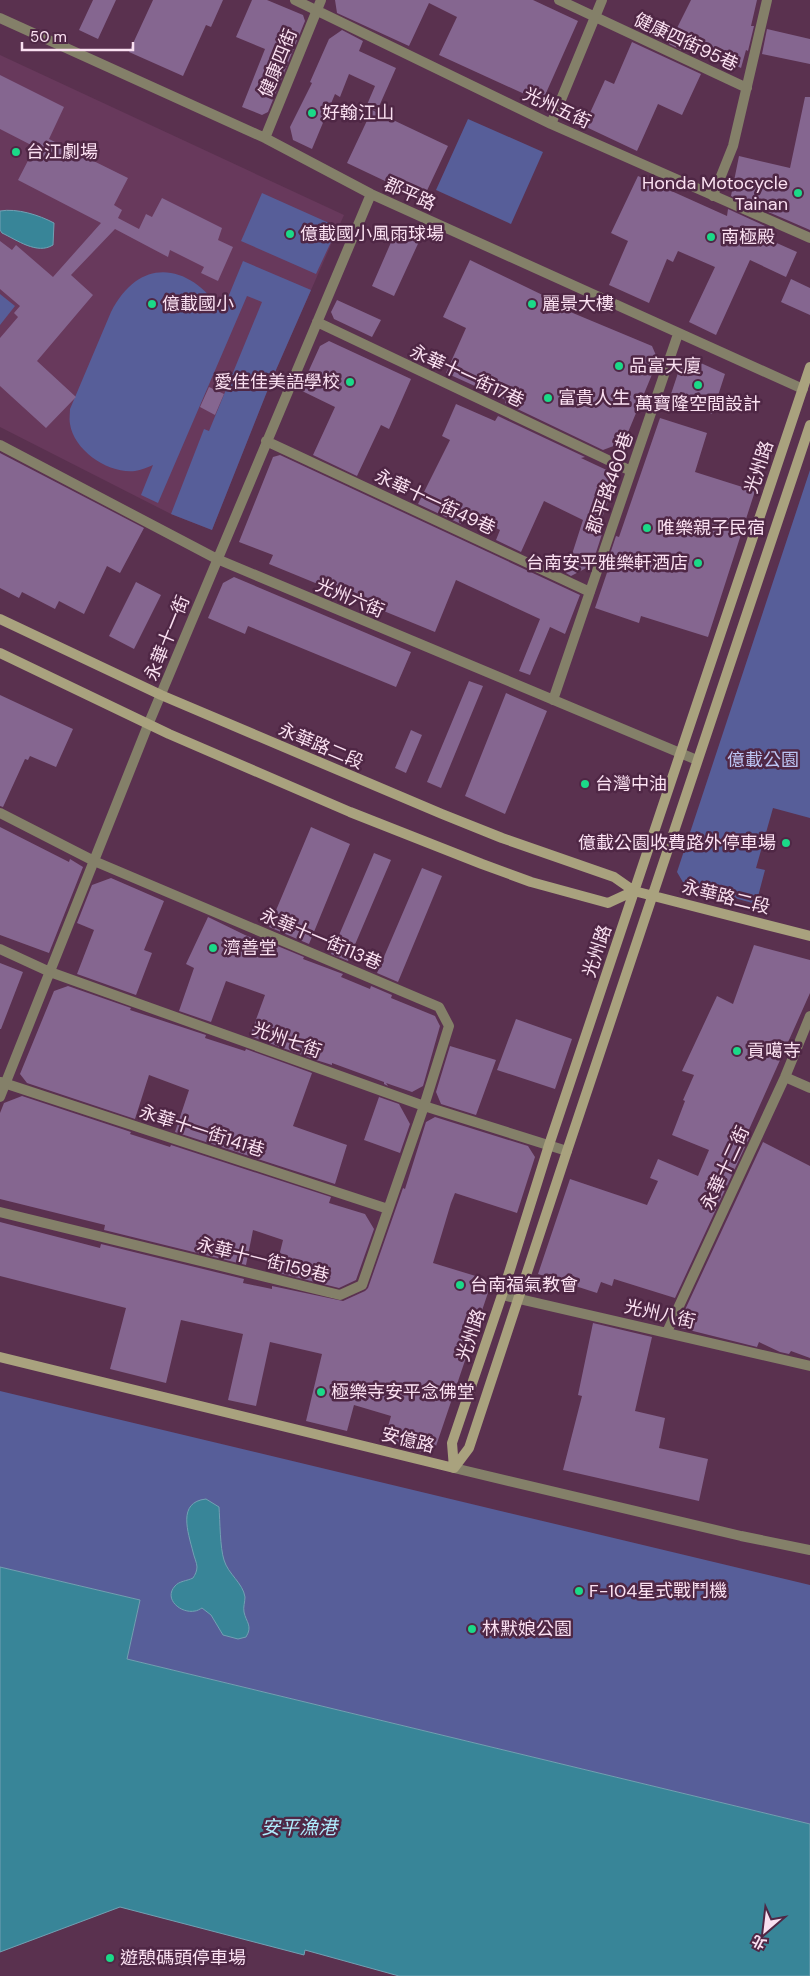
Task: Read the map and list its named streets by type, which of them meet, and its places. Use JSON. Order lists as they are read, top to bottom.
{
  "streets": {
    "street": [
      "健康四街95巷",
      "健康四街",
      "光州五街",
      "郡平路",
      "永華十一街17巷",
      "光州路",
      "郡平路460巷",
      "永華十一街49巷",
      "光州六街",
      "永華十一街",
      "永華路二段",
      "永華十一街113巷",
      "光州七街",
      "永華十一街141巷",
      "永華十二街",
      "永華十一街159巷",
      "光州八街",
      "安億路"
    ]
  },
  "crossings": [
    ["健康四街", "光州五街"],
    ["健康四街", "郡平路"],
    ["郡平路", "光州路"],
    ["郡平路", "郡平路460巷"],
    ["郡平路", "永華十一街"],
    ["永華十一街17巷", "郡平路460巷"],
    ["永華十一街17巷", "永華十一街"],
    ["光州路", "光州六街"],
    ["光州路", "永華路二段"],
    ["光州路", "光州七街"],
    ["光州路", "光州八街"],
    ["光州路", "安億路"],
    ["郡平路460巷", "永華十一街49巷"],
    ["郡平路460巷", "光州六街"],
    ["永華十一街49巷", "永華十一街"],
    ["光州六街", "永華十一街"],
    ["永華十一街", "永華路二段"],
    ["永華十一街", "永華十一街113巷"],
    ["永華十一街", "光州七街"],
    ["永華十一街", "永華十一街141巷"],
    ["永華十一街113巷", "光州七街"],
    ["永華十一街113巷", "永華十一街159巷"],
    ["光州七街", "永華十一街159巷"],
    ["永華十一街141巷", "永華十一街159巷"],
    ["永華十二街", "光州八街"]
  ],
  "water": ["安平漁港"],
  "parks": ["億載公園"],
  "places": [
    "好翰江山",
    "台江劇場",
    "Honda Motocycle Tainan",
    "億載國小風雨球場",
    "南極殿",
    "億載國小",
    "麗景大樓",
    "品富天廈",
    "愛佳佳美語學校",
    "萬寶隆空間設計",
    "富貴人生",
    "唯樂親子民宿",
    "台南安平雅樂軒酒店",
    "台灣中油",
    "億載公園收費路外停車場",
    "濟善堂",
    "貢噶寺",
    "台南福氣教會",
    "極樂寺安平念佛堂",
    "F-104星式戰鬥機",
    "林默娘公園",
    "遊憩碼頭停車場"
  ],
  "scale_bar": "50 m",
  "north": "bottom left"
}
